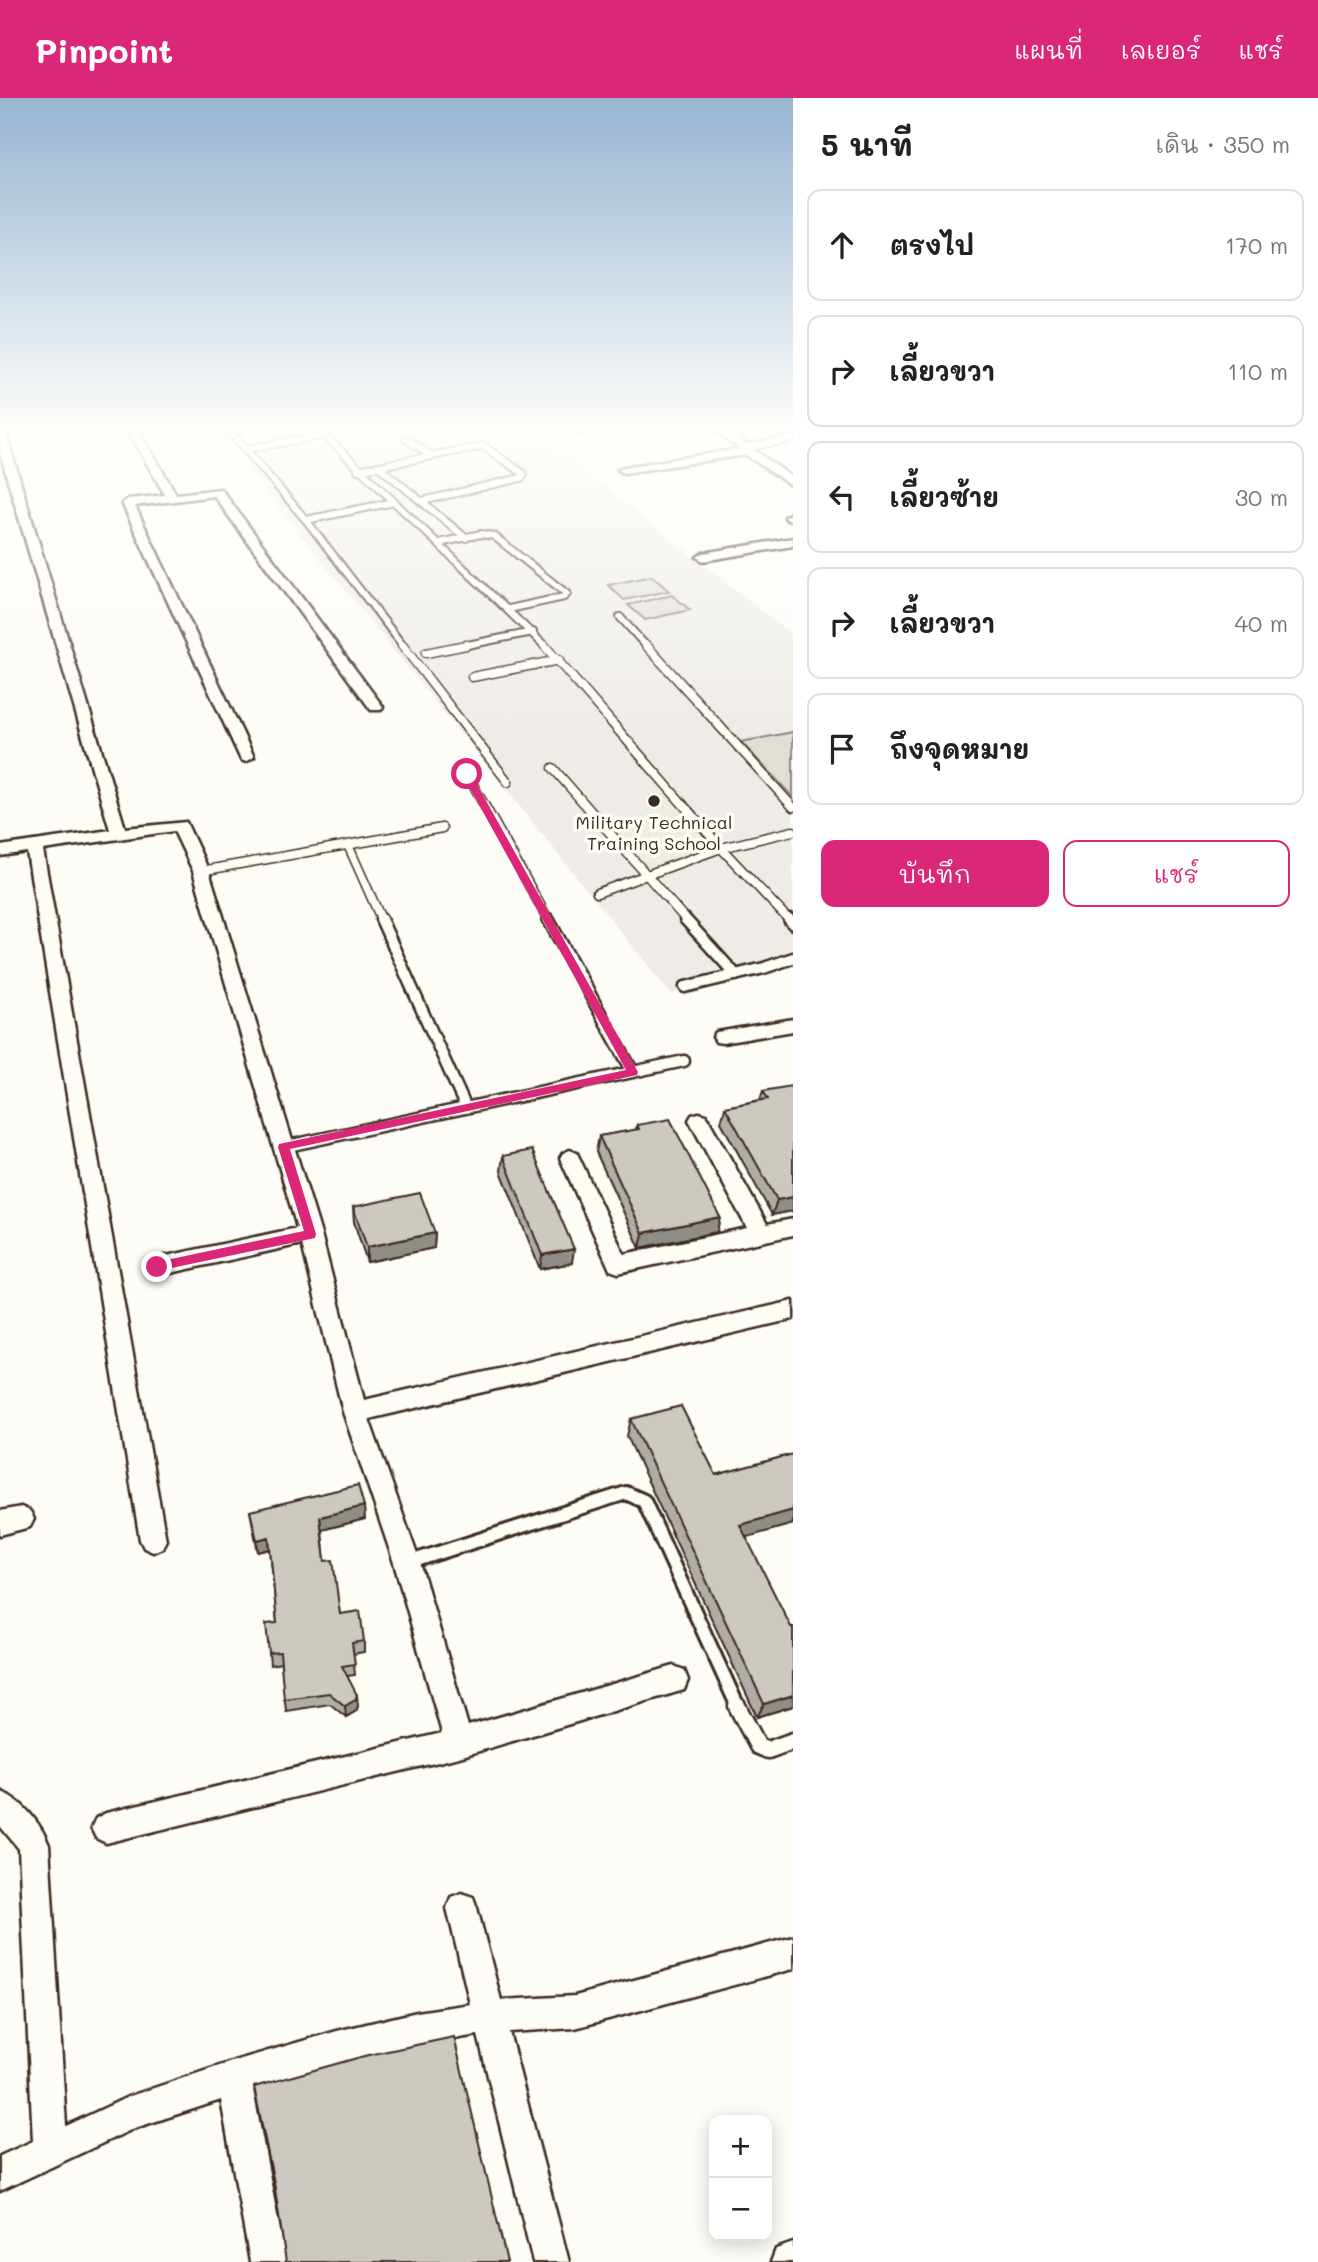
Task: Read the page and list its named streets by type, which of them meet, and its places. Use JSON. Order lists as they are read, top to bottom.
{
  "places": ["Military Technical Training School"],
  "page": {
    "header": "Pinpoint",
    "nav": ["แผนที่", "เลเยอร์", "แชร์"],
    "heading": ["5 นาที", "เดิน · 350 m"],
    "list": [
      ["ตรงไป", "170 m"],
      ["เลี้ยวขวา", "110 m"],
      ["เลี้ยวซ้าย", "30 m"],
      ["เลี้ยวขวา", "40 m"],
      "ถึงจุดหมาย"
    ],
    "buttons": ["บันทึก", "แชร์"],
    "map_buttons": ["+", "−"]
  }
}
